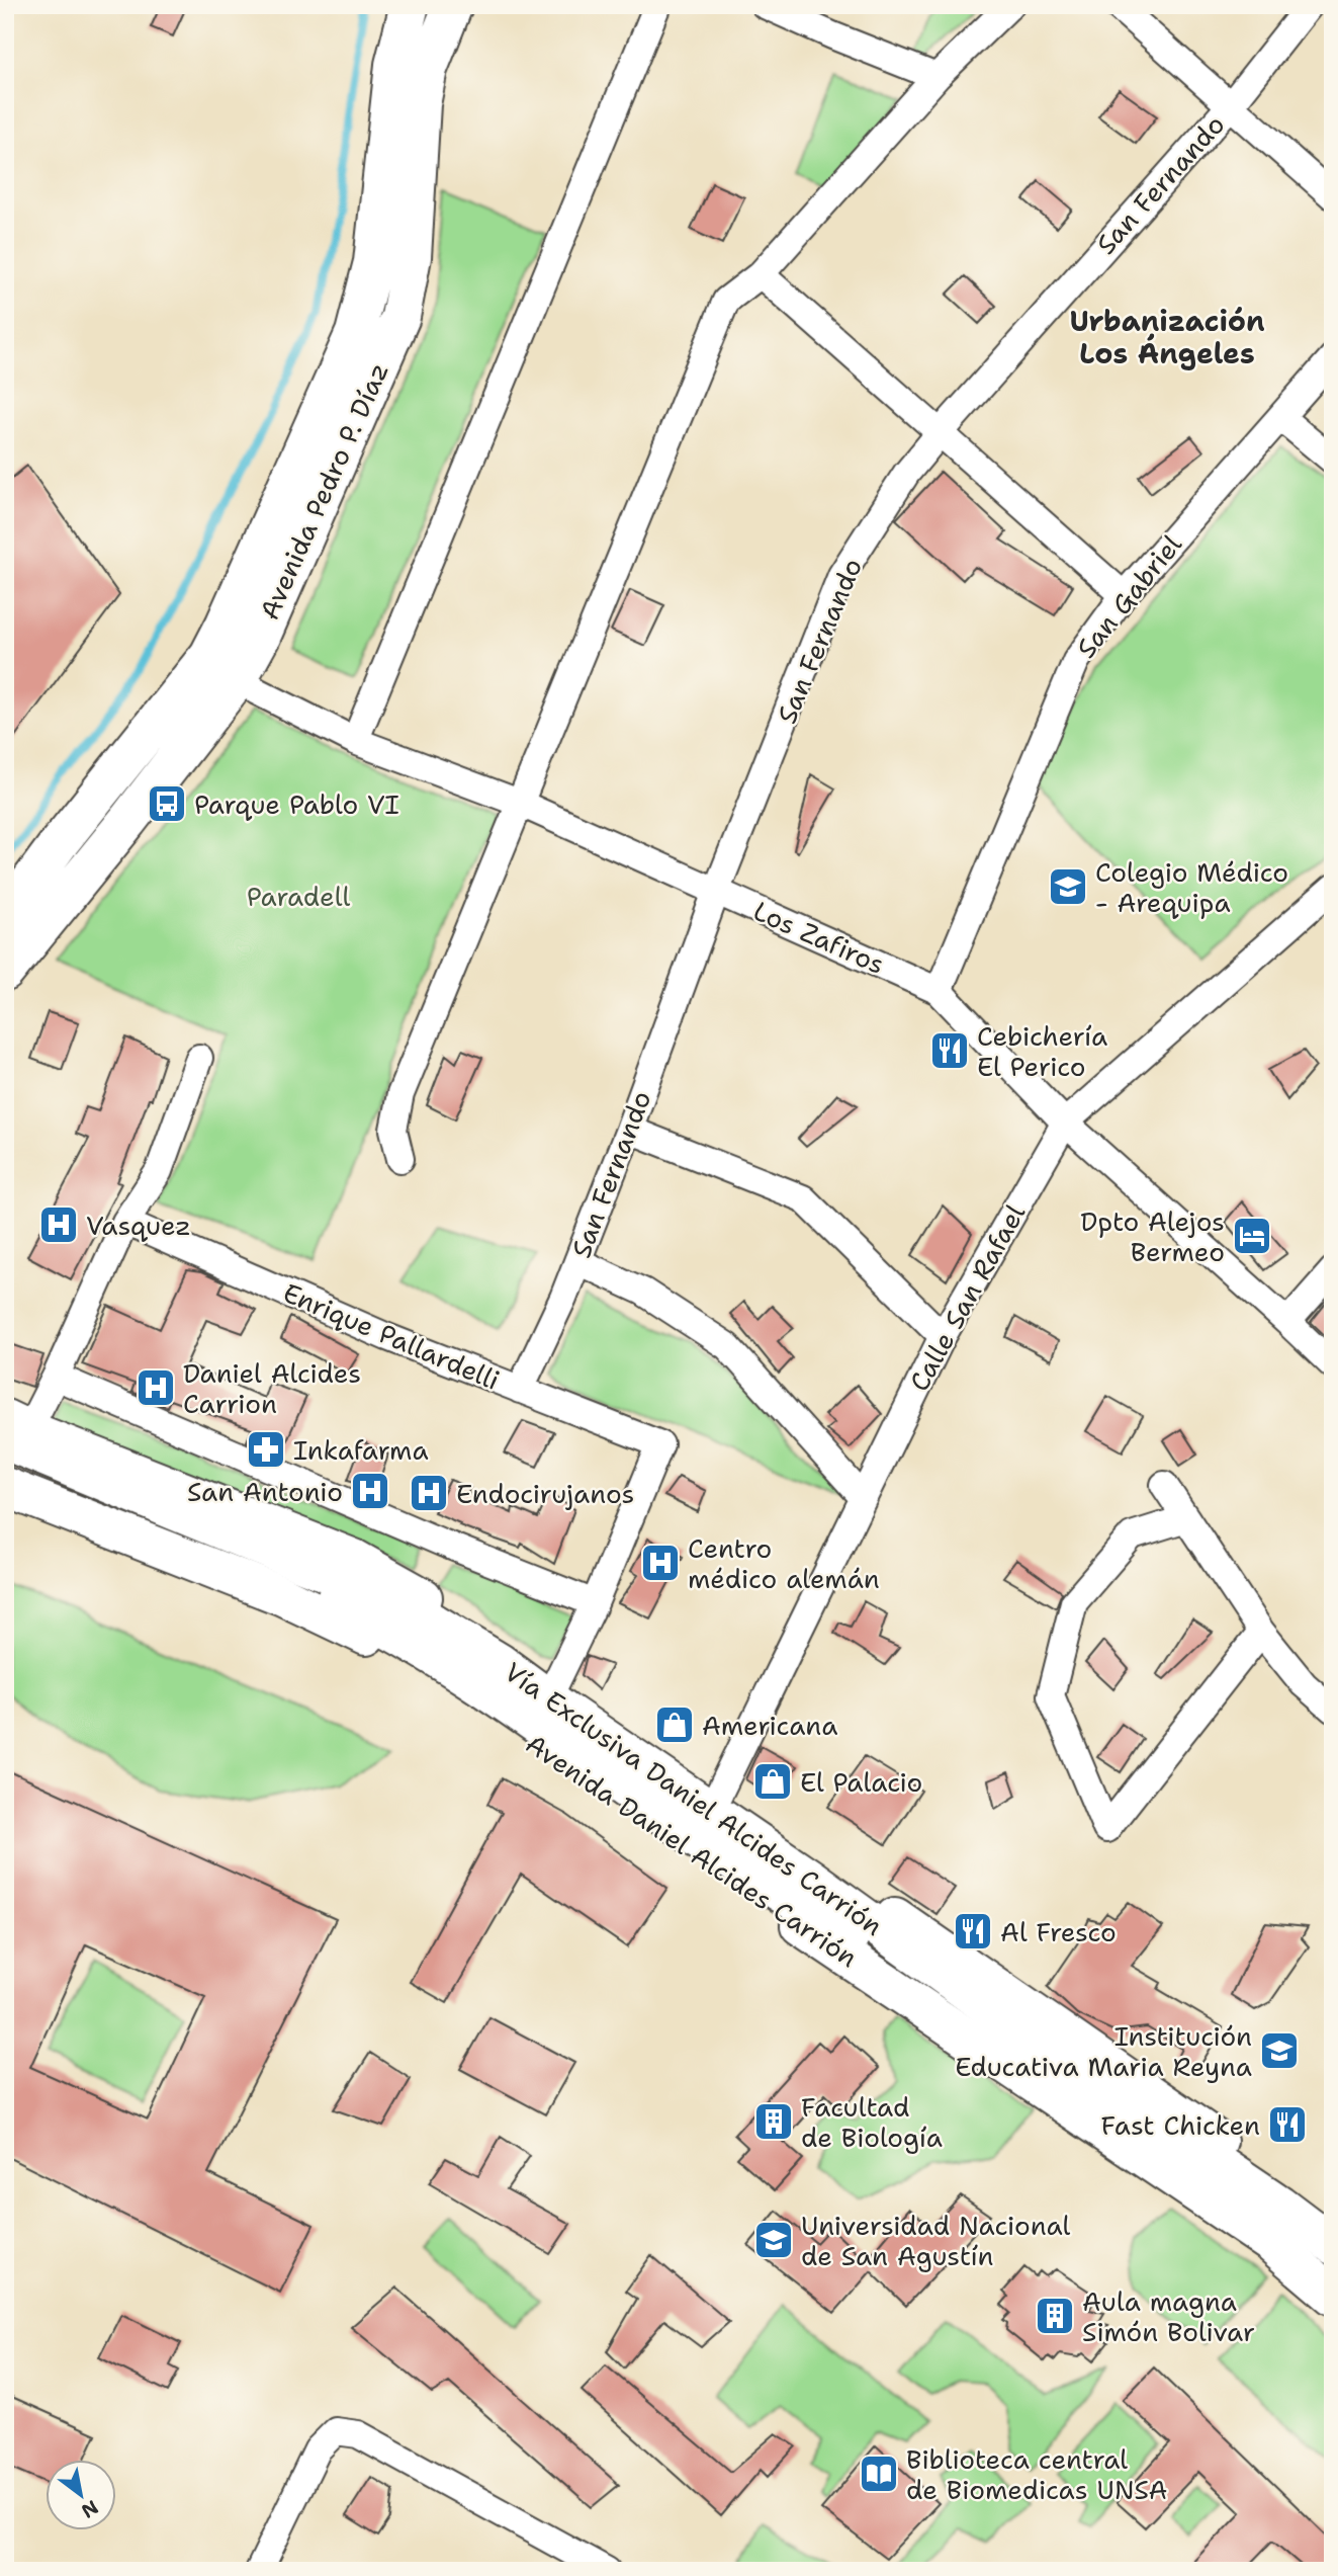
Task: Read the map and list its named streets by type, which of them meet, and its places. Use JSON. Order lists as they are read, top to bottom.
{
  "streets": {
    "main road": ["Avenida Pedro P. Díaz", "Vía Exclusiva Daniel Alcides Carrión", "Avenida Daniel Alcides Carrión"],
    "street": [
      "San Fernando",
      "San Gabriel",
      "Los Zafiros",
      "Calle San Rafael",
      "Enrique Pallardelli"
    ]
  },
  "crossings": [
    ["San Fernando", "Los Zafiros"],
    ["San Fernando", "Enrique Pallardelli"],
    ["Avenida Pedro P. Díaz", "Los Zafiros"],
    ["San Gabriel", "Los Zafiros"],
    ["Los Zafiros", "Calle San Rafael"]
  ],
  "districts": ["Urbanización Los Ángeles"],
  "parks": ["Paradell"],
  "places": {
    "bus stop": ["Parque Pablo VI"],
    "school or university": ["Colegio Médico - Arequipa", "Institución Educativa Maria Reyna", "Universidad Nacional de San Agustín"],
    "restaurant": ["Cebichería El Perico", "Al Fresco", "Fast Chicken"],
    "hospital": [
      "Vasquez",
      "Daniel Alcides Carrion",
      "San Antonio",
      "Endocirujanos",
      "Centro médico alemán"
    ],
    "hotel": ["Dpto Alejos Bermeo"],
    "pharmacy": ["Inkafarma"],
    "shop": ["Americana", "El Palacio"],
    "building": ["Facultad de Biología", "Aula magna Simón Bolivar"],
    "library": ["Biblioteca central de Biomedicas UNSA"]
  },
  "north": "bottom right"
}
